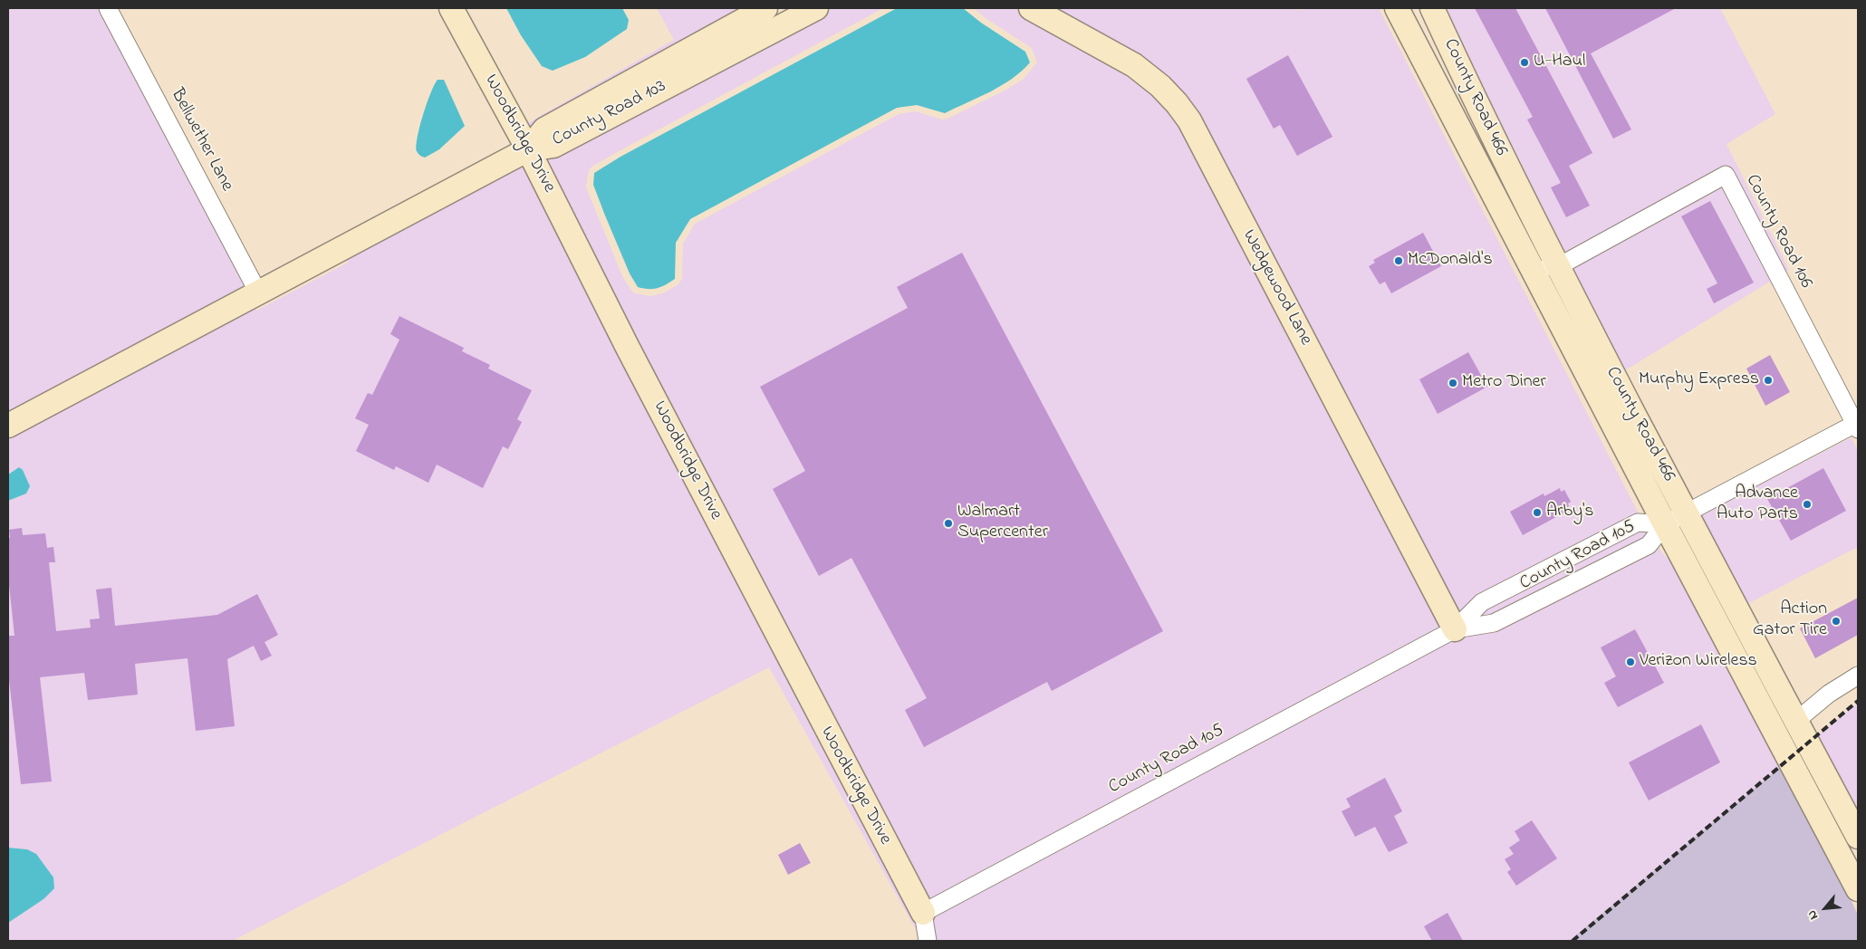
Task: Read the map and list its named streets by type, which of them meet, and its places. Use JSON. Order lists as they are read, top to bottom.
{
  "streets": {
    "street": [
      "County Road 466",
      "County Road 103",
      "Woodbridge Drive",
      "Bellwether Lane",
      "County Road 106",
      "Wedgewood Lane",
      "County Road 105"
    ]
  },
  "crossings": [
    ["County Road 466", "County Road 106"],
    ["County Road 466", "County Road 105"],
    ["County Road 103", "Woodbridge Drive"],
    ["County Road 103", "Bellwether Lane"],
    ["Woodbridge Drive", "County Road 105"],
    ["Wedgewood Lane", "County Road 105"]
  ],
  "places": [
    "U-Haul",
    "McDonald's",
    "Murphy Express",
    "Metro Diner",
    "Advance Auto Parts",
    "Arby's",
    "Walmart Supercenter",
    "Action Gator Tire",
    "Verizon Wireless"
  ],
  "north": "bottom left"
}
